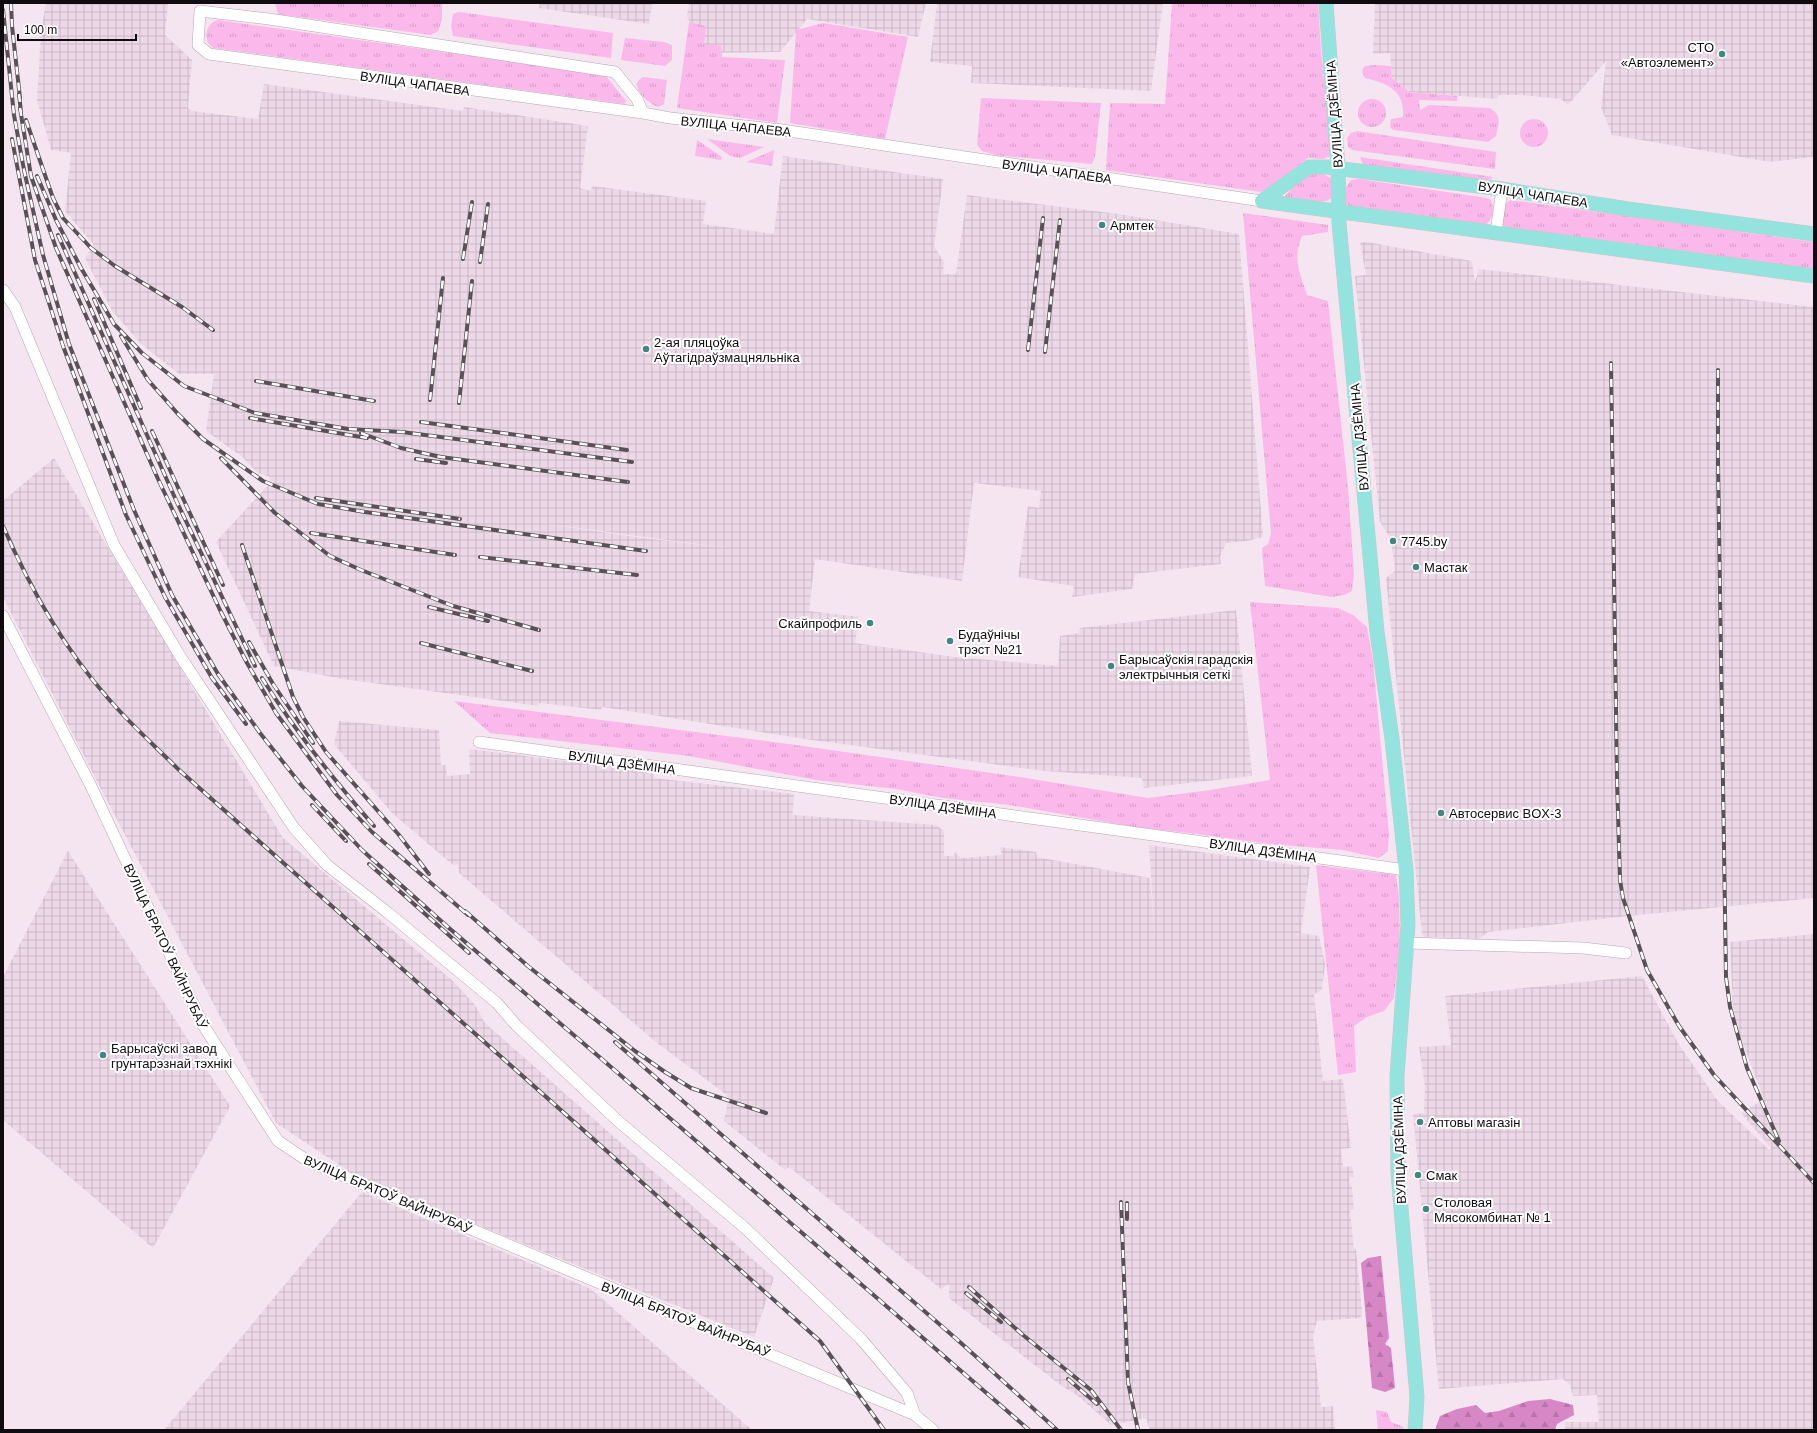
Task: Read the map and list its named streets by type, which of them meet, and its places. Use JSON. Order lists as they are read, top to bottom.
{
  "streets": {
    "main road": ["ВУЛІЦА ЧАПАЕВА", "ВУЛІЦА ДЗЁМІНА"],
    "street": ["ВУЛІЦА БРАТОЎ ВАЙНРУБАЎ"]
  },
  "crossings": [
    ["ВУЛІЦА ЧАПАЕВА", "ВУЛІЦА ДЗЁМІНА"]
  ],
  "places": [
    "СТО «Автоэлемент»",
    "Армтек",
    "2-ая пляцоўка Аўтагідраўзмацняльніка",
    "7745.by",
    "Мастак",
    "Скайпрофиль",
    "Будаўнічы трэст №21",
    "Барысаўскія гарадскія электрычныя сеткі",
    "Автосервис BOX-3",
    "Барысаўскі завод грунтарэзнай тэхнікі",
    "Аптовы магазін",
    "Смак",
    "Столовая Мясокомбинат № 1"
  ],
  "scale_bar": "100 m"
}
